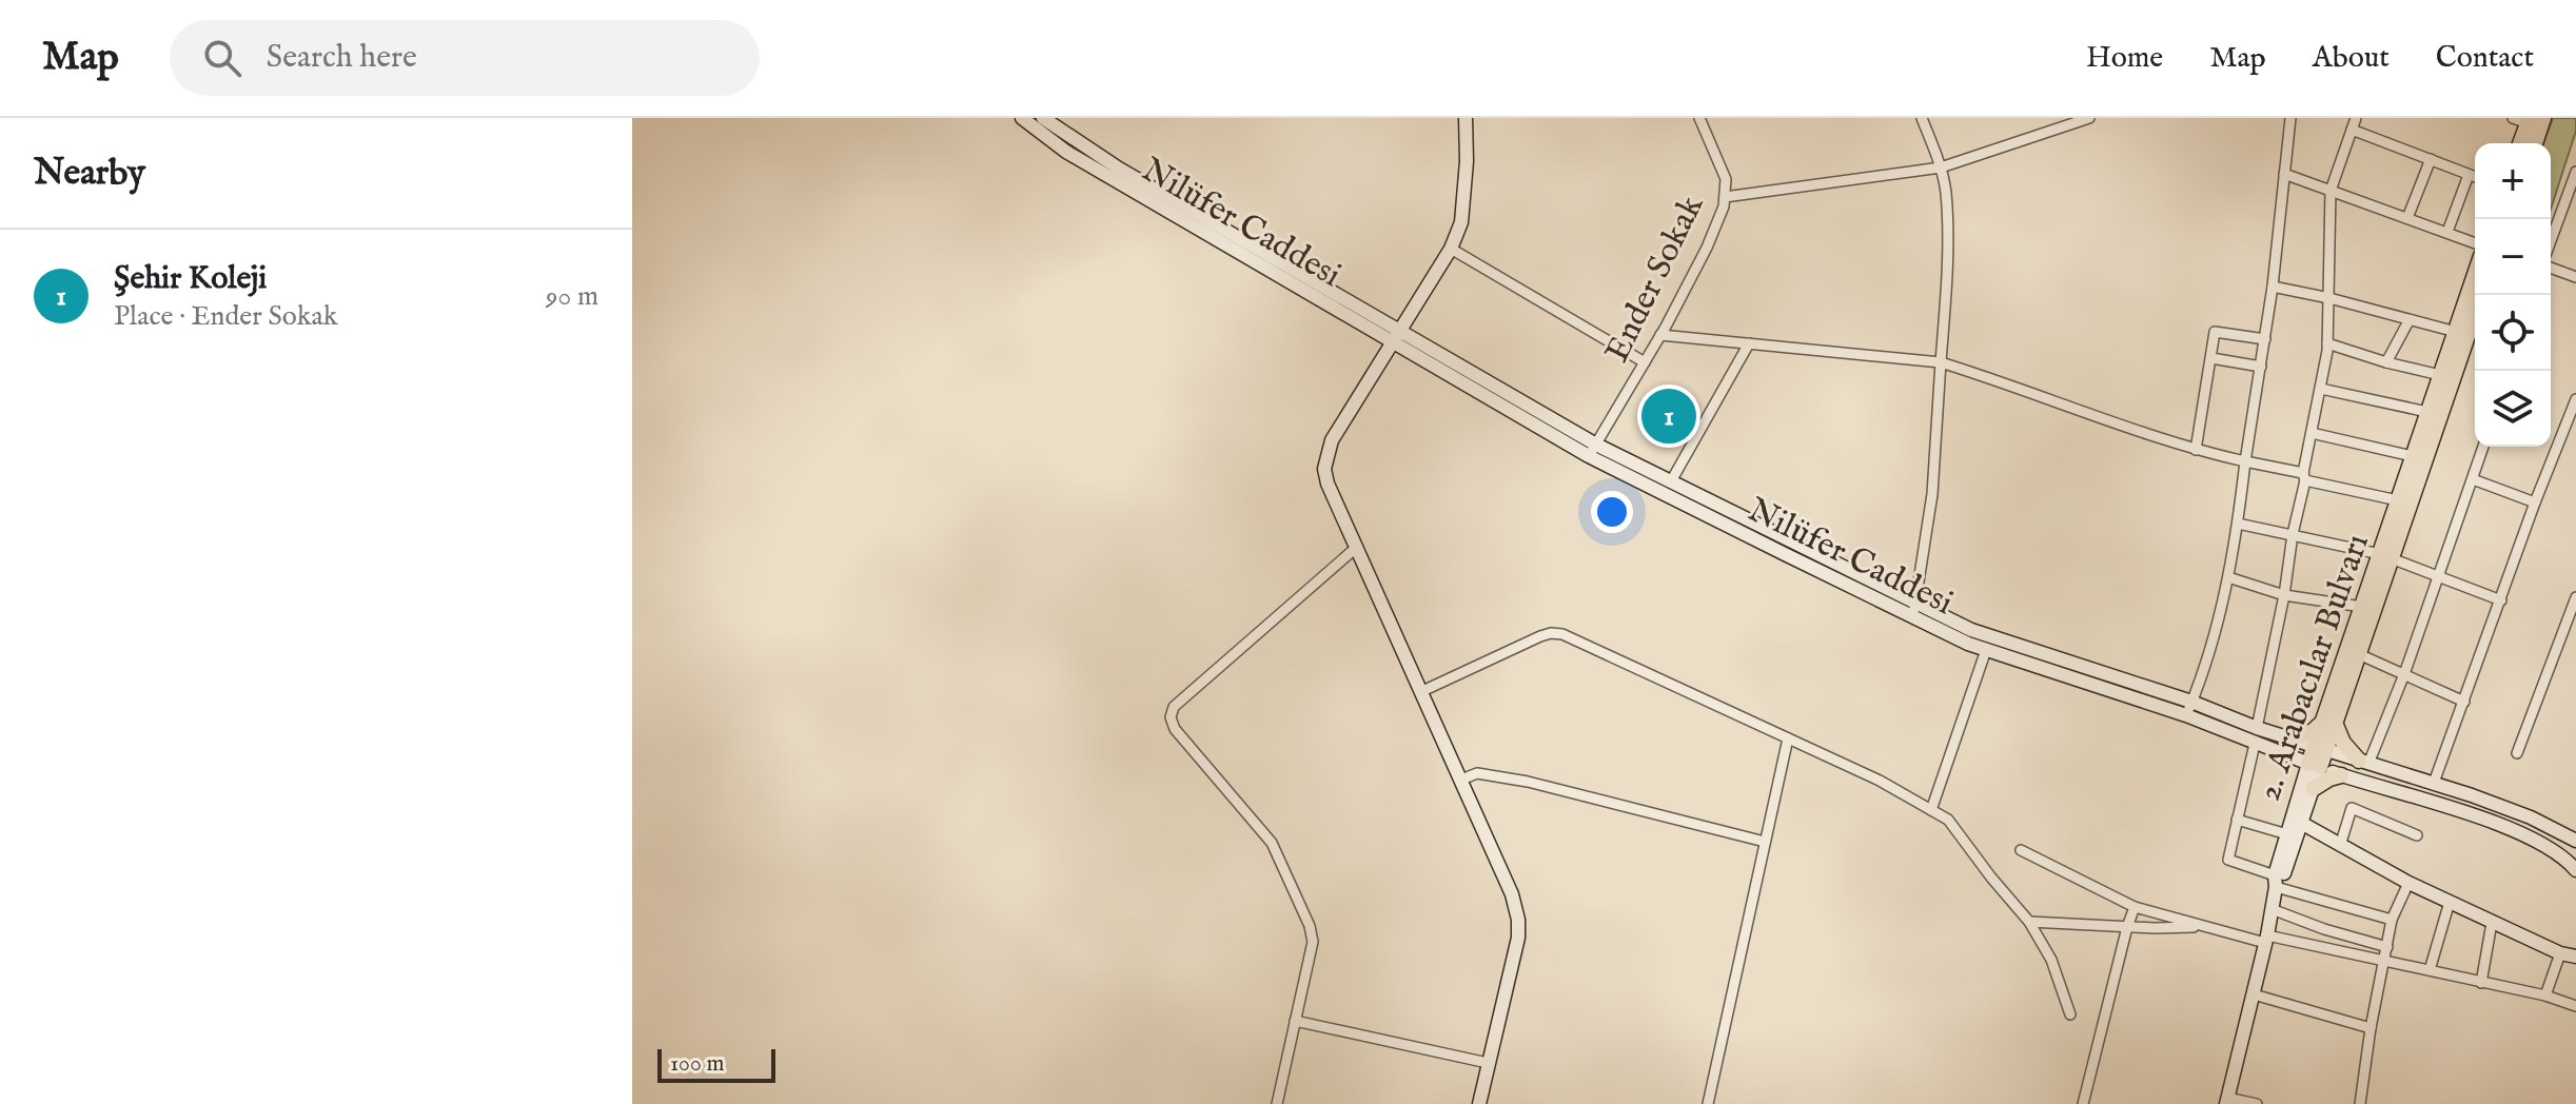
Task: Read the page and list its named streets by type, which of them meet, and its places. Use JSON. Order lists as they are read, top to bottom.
{
  "streets": {
    "main road": ["2. Arabacılar Bulvarı"],
    "street": ["Nilüfer Caddesi", "Ender Sokak"]
  },
  "crossings": [
    ["Nilüfer Caddesi", "Ender Sokak"]
  ],
  "scale_bar": "100 m",
  "page": {
    "header": "Map",
    "search": "Search here",
    "nav": [
      "Home",
      "Map",
      "About",
      "Contact"
    ],
    "heading": "Nearby",
    "map_buttons": ["+", "−"],
    "list": [
      {
        "mark": "1",
        "name": "Şehir Koleji",
        "note": "Place · Ender Sokak",
        "value": "90 m"
      }
    ],
    "pins": "1",
    "scale": "100 m"
  }
}
